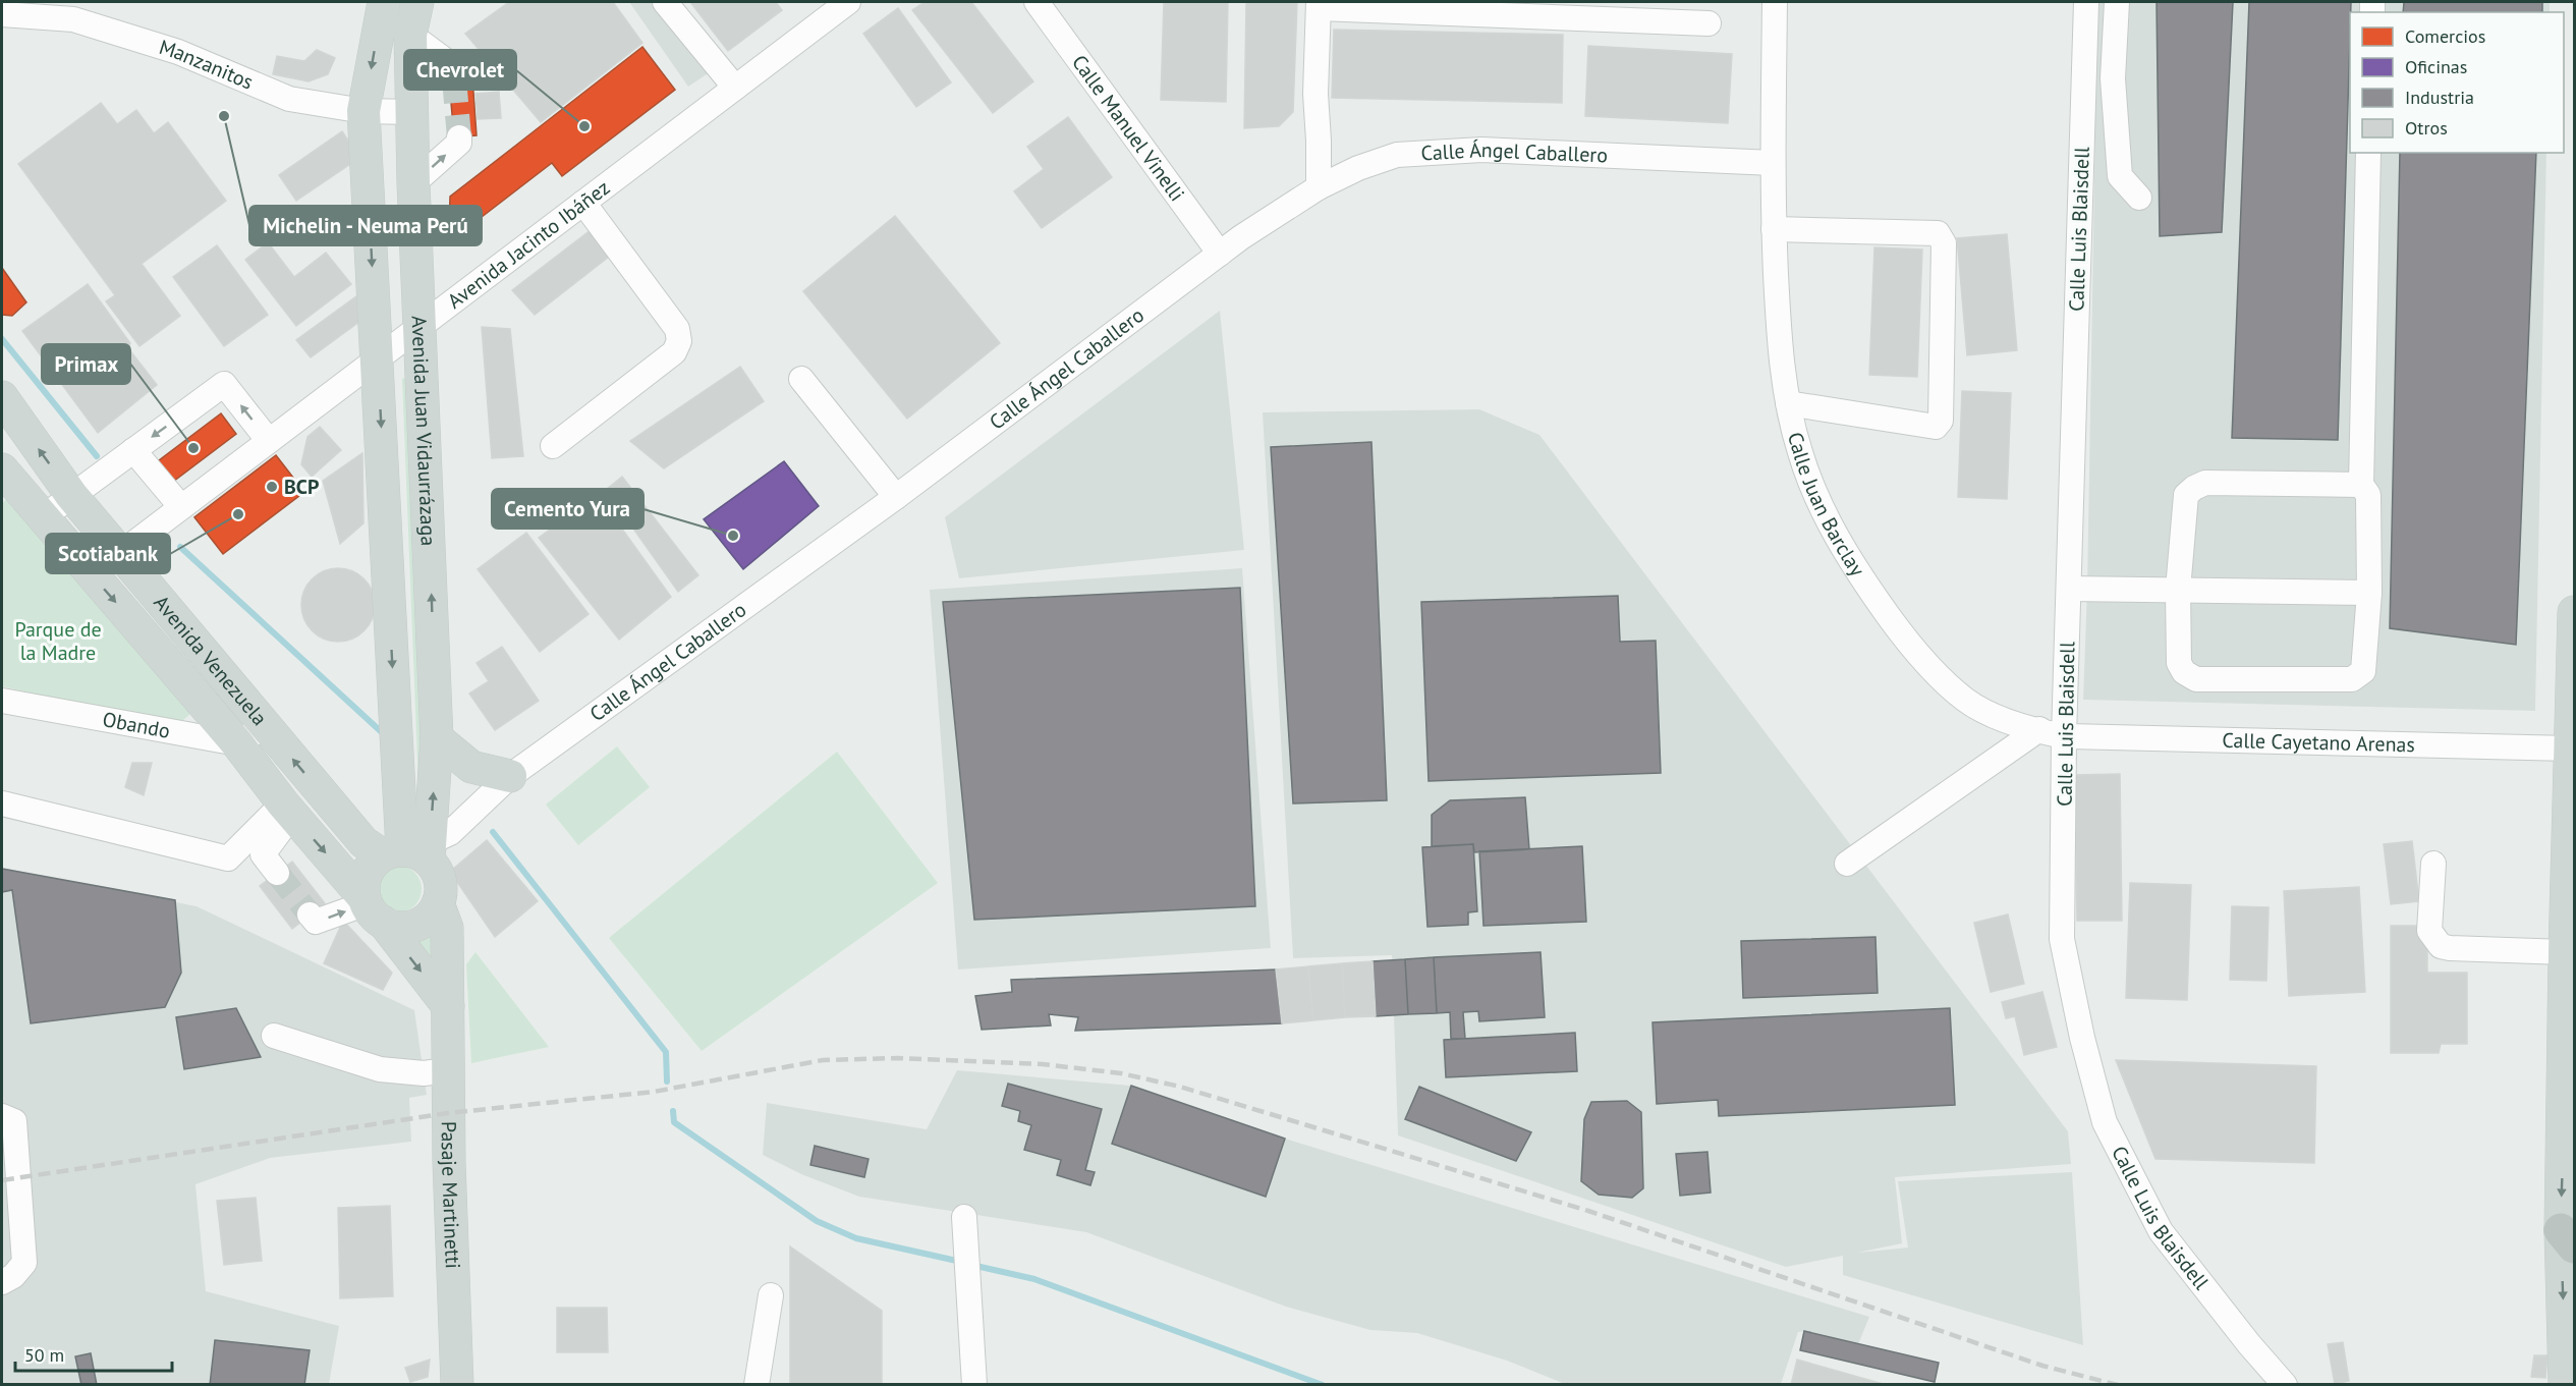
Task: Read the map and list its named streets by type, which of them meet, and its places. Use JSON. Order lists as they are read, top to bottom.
{
  "streets": {
    "main road": ["Avenida Juan Vidaurrázaga", "Avenida Venezuela", "Pasaje Martinetti"],
    "street": [
      "Manzanitos",
      "Calle Manuel Vinelli",
      "Calle Ángel Caballero",
      "Calle Luis Blaisdell",
      "Avenida Jacinto Ibáñez",
      "Calle Juan Barclay",
      "Obando",
      "Calle Cayetano Arenas"
    ]
  },
  "crossings": [
    ["Manzanitos", "Avenida Juan Vidaurrázaga"],
    ["Calle Manuel Vinelli", "Calle Ángel Caballero"],
    ["Calle Ángel Caballero", "Avenida Juan Vidaurrázaga"],
    ["Calle Ángel Caballero", "Calle Juan Barclay"],
    ["Calle Ángel Caballero", "Avenida Venezuela"],
    ["Calle Ángel Caballero", "Pasaje Martinetti"],
    ["Calle Luis Blaisdell", "Calle Juan Barclay"],
    ["Calle Luis Blaisdell", "Calle Cayetano Arenas"],
    ["Avenida Jacinto Ibáñez", "Avenida Juan Vidaurrázaga"],
    ["Avenida Jacinto Ibáñez", "Avenida Venezuela"],
    ["Avenida Juan Vidaurrázaga", "Avenida Venezuela"],
    ["Avenida Juan Vidaurrázaga", "Pasaje Martinetti"],
    ["Calle Juan Barclay", "Calle Cayetano Arenas"],
    ["Avenida Venezuela", "Obando"],
    ["Avenida Venezuela", "Pasaje Martinetti"]
  ],
  "parks": ["Parque de la Madre"],
  "places": [
    "Michelin - Neuma Perú",
    "Chevrolet",
    "Primax",
    "BCP",
    "Scotiabank",
    "Cemento Yura"
  ],
  "legend": [
    "Comercios",
    "Oficinas",
    "Industria",
    "Otros"
  ],
  "scale_bar": "50 m"
}
